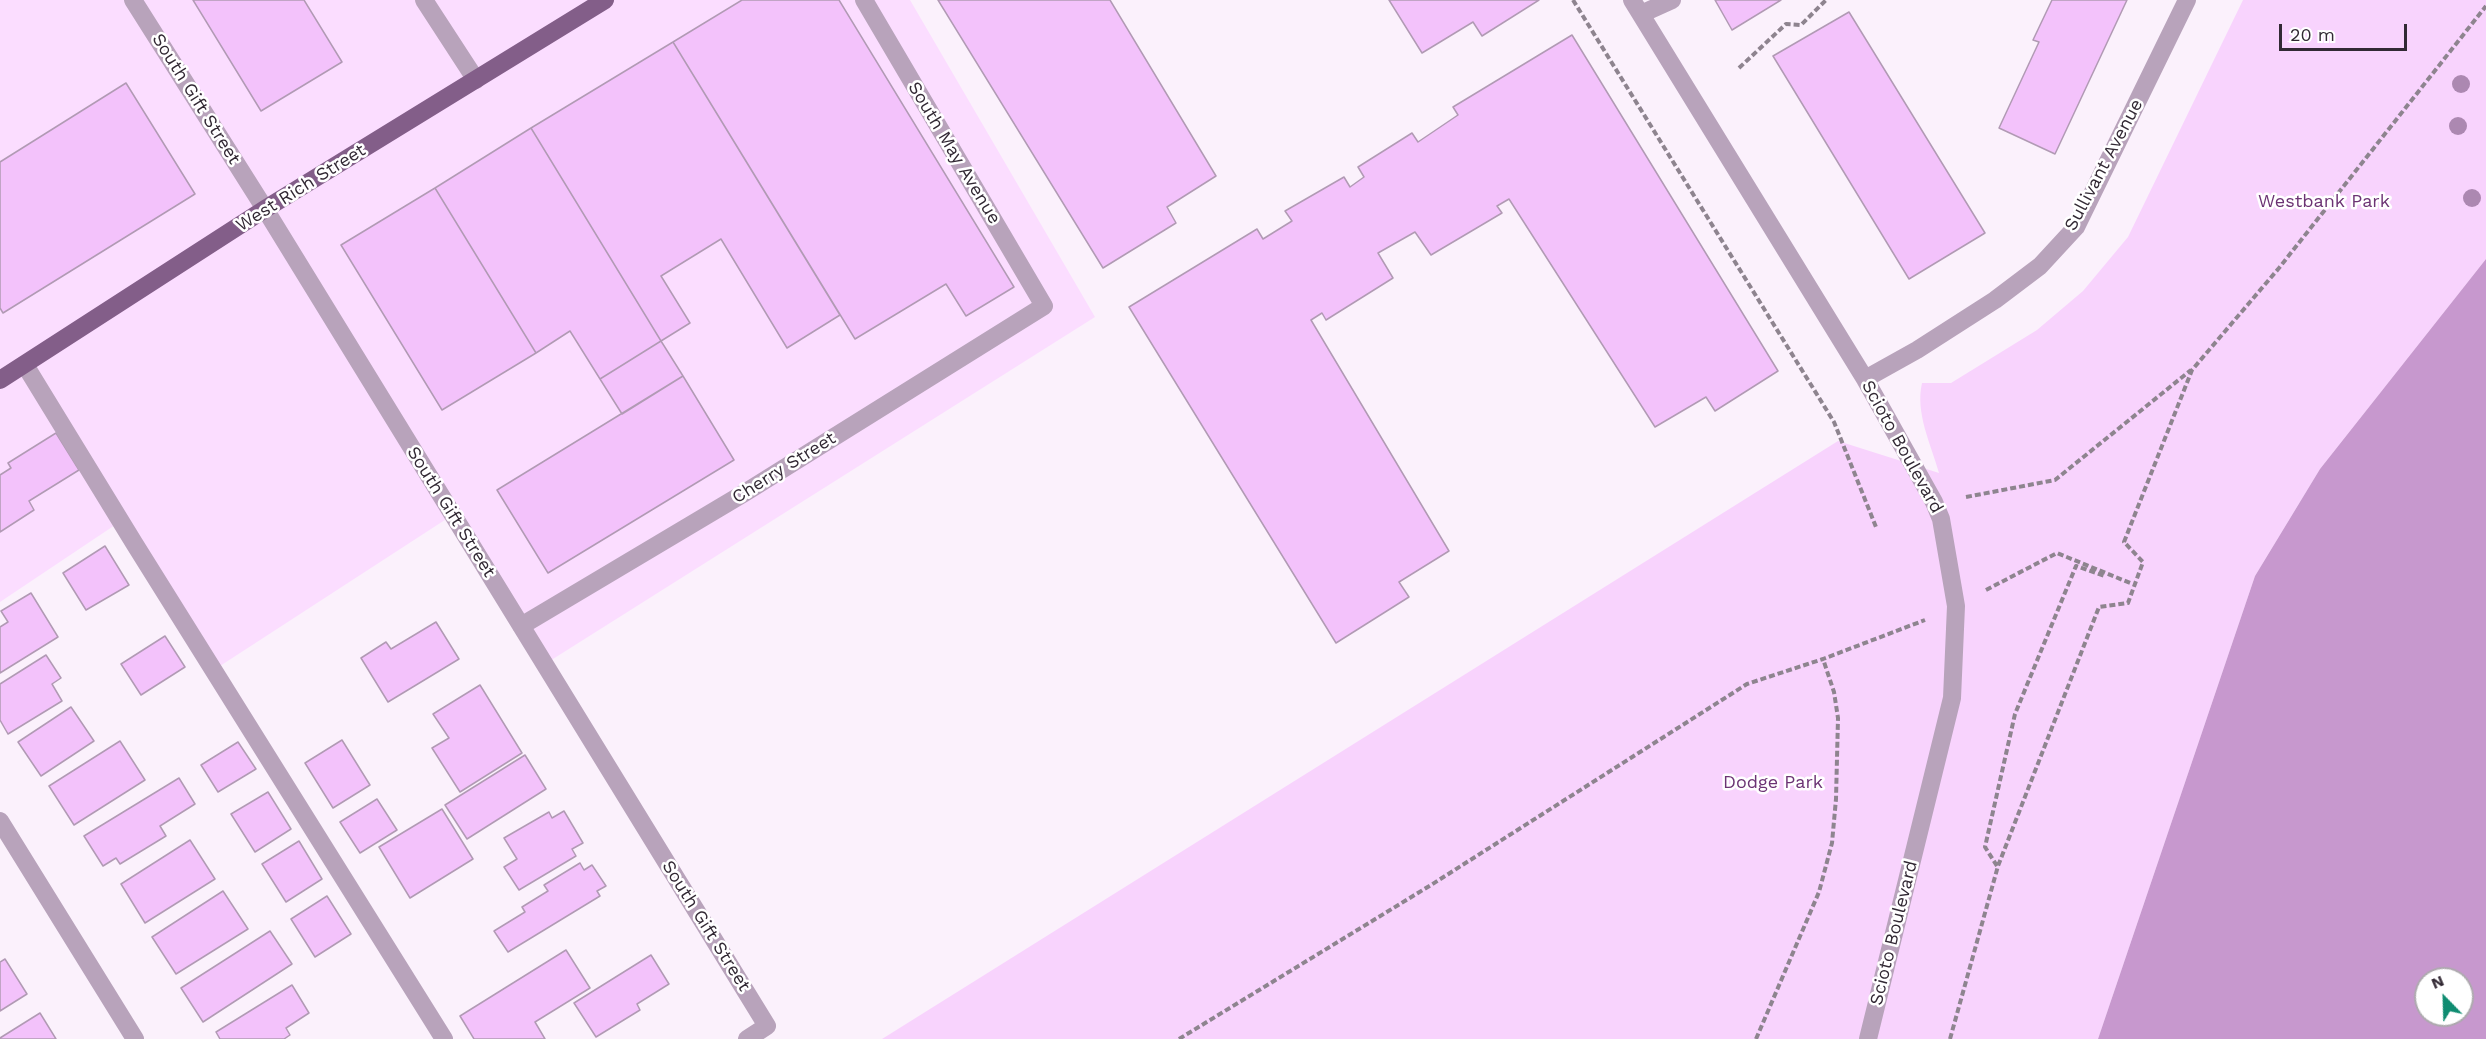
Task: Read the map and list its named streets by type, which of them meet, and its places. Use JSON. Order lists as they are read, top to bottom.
{
  "streets": {
    "main road": ["West Rich Street"],
    "street": [
      "South Gift Street",
      "South May Avenue",
      "Sullivant Avenue",
      "Scioto Boulevard",
      "Cherry Street"
    ]
  },
  "crossings": [
    ["South Gift Street", "West Rich Street"],
    ["South Gift Street", "Cherry Street"],
    ["South May Avenue", "Cherry Street"],
    ["Sullivant Avenue", "Scioto Boulevard"]
  ],
  "parks": ["Westbank Park", "Dodge Park"],
  "scale_bar": "20 m",
  "north": "top left"
}
